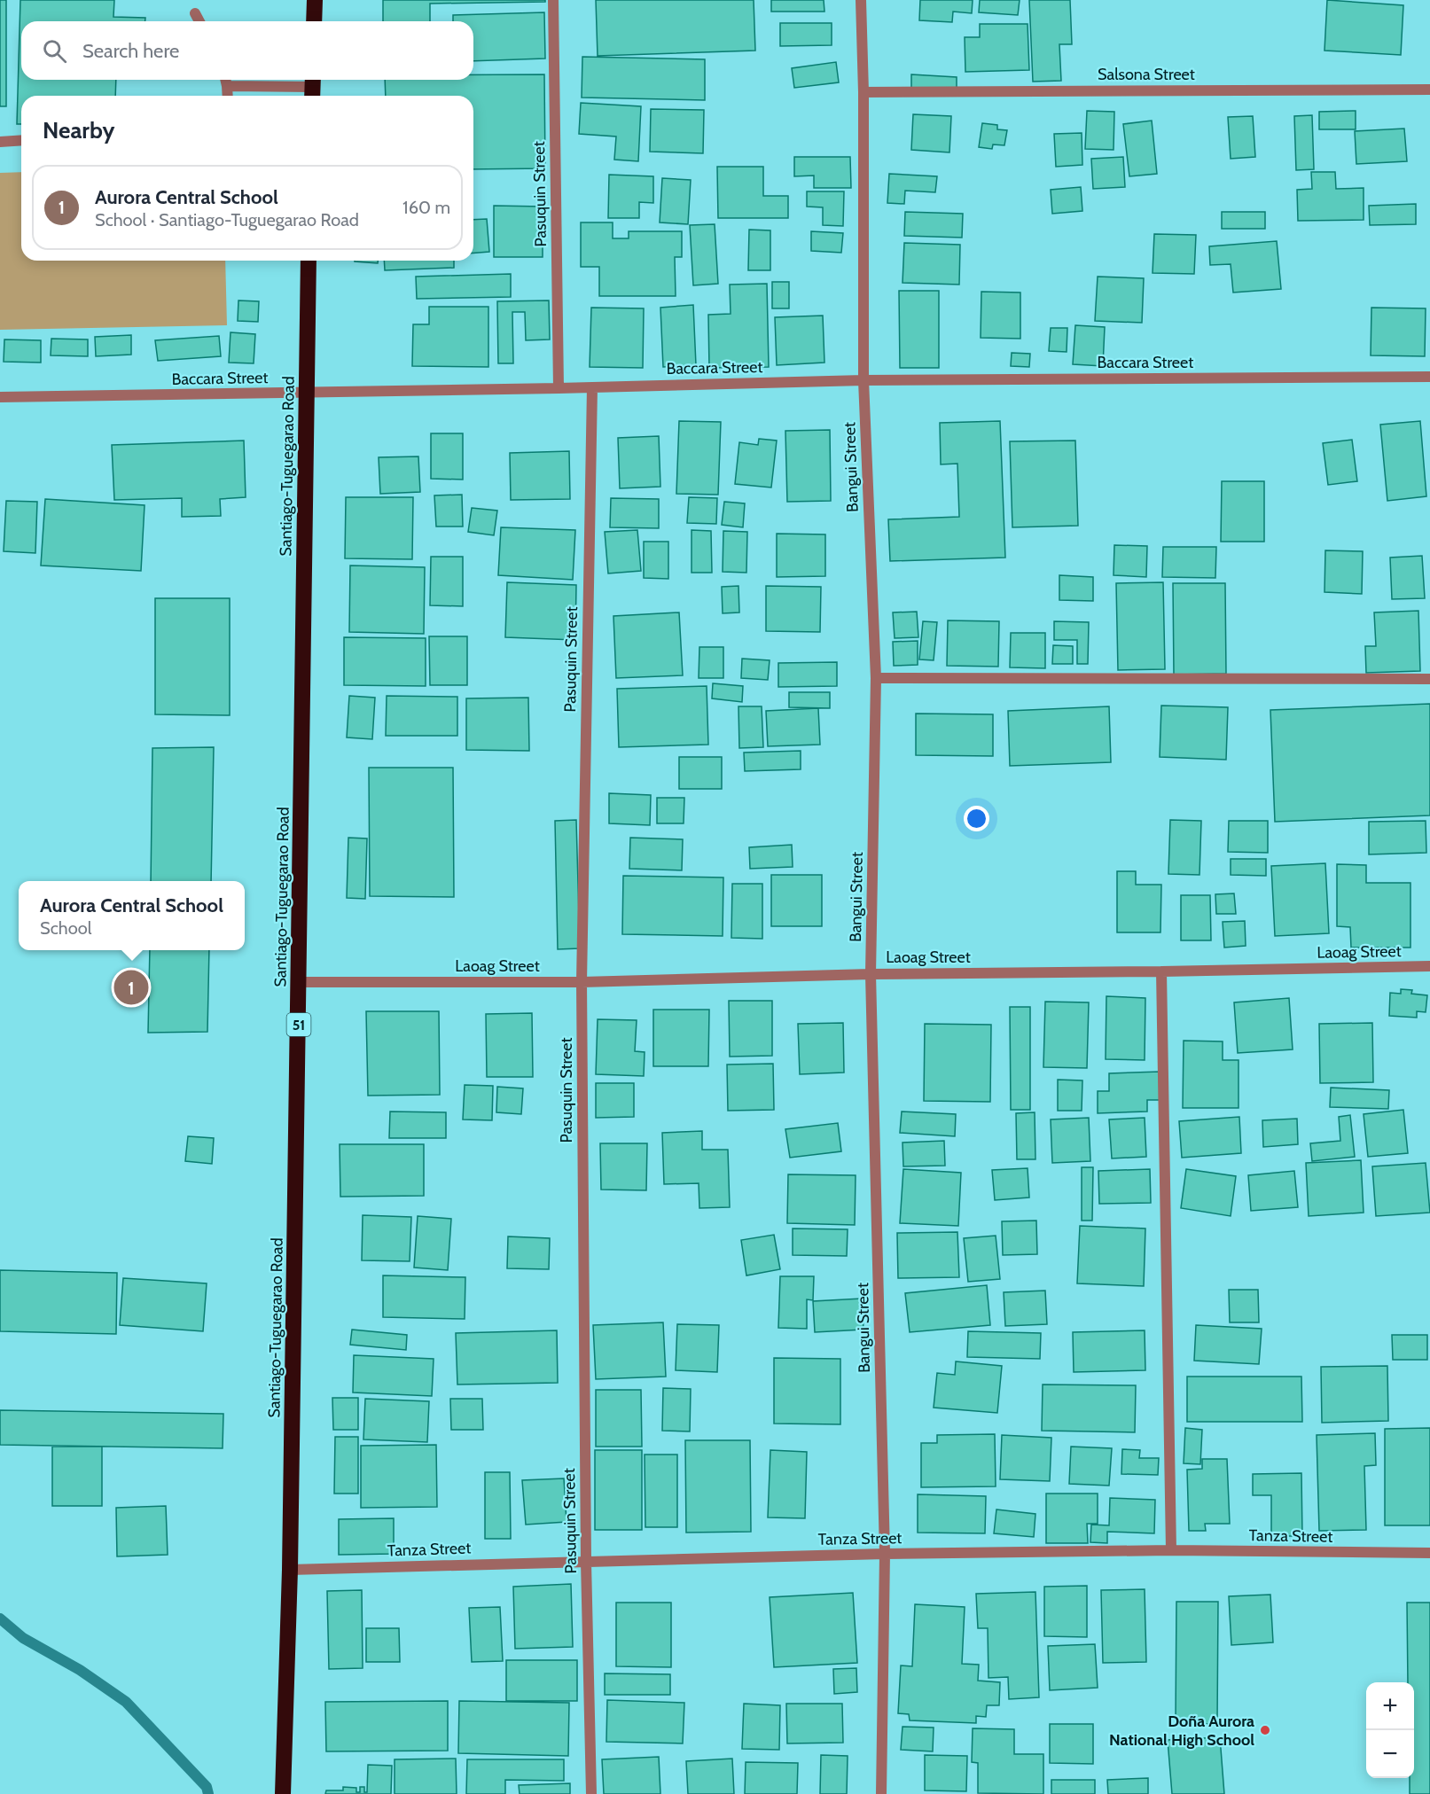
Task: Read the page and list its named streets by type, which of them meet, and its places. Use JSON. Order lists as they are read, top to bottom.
{
  "streets": {
    "highway": ["Santiago-Tuguegarao Road", "51"],
    "street": [
      "Salsona Street",
      "Pasuquin Street",
      "Baccara Street",
      "Bangui Street",
      "Laoag Street",
      "Tanza Street"
    ]
  },
  "crossings": [
    ["Salsona Street", "Bangui Street"],
    ["Pasuquin Street", "Baccara Street"],
    ["Pasuquin Street", "Laoag Street"],
    ["Pasuquin Street", "Tanza Street"],
    ["Baccara Street", "Santiago-Tuguegarao Road"],
    ["Baccara Street", "Bangui Street"],
    ["Santiago-Tuguegarao Road", "Laoag Street"],
    ["Santiago-Tuguegarao Road", "Tanza Street"],
    ["Bangui Street", "Laoag Street"],
    ["Bangui Street", "Tanza Street"]
  ],
  "places": ["Doña Aurora National High School"],
  "page": {
    "search": "Search here",
    "heading": "Nearby",
    "list": [
      {
        "mark": "1",
        "name": "Aurora Central School",
        "note": "School · Santiago-Tuguegarao Road",
        "value": "160 m"
      }
    ],
    "popup": ["Aurora Central School", "School"],
    "pins": "1",
    "map_buttons": ["+", "−"]
  }
}
